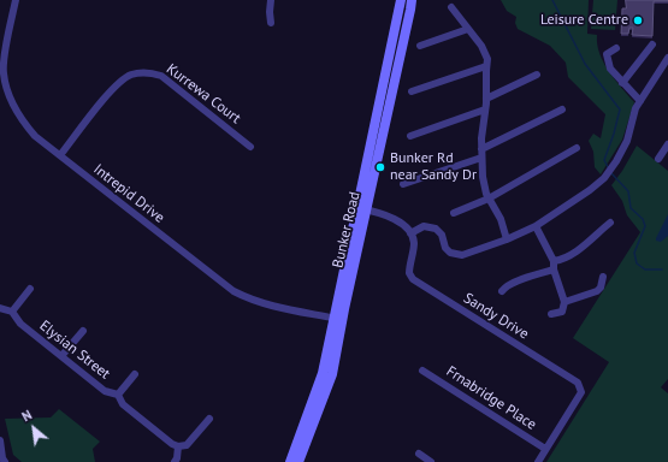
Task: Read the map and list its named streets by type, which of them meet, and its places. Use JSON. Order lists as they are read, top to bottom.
{
  "streets": {
    "main road": ["Bunker Road"],
    "street": [
      "Kurrewa Court",
      "Intrepid Drive",
      "Sandy Drive",
      "Elysian Street",
      "Frnabridge Place"
    ]
  },
  "crossings": [
    ["Kurrewa Court", "Intrepid Drive"],
    ["Intrepid Drive", "Bunker Road"],
    ["Sandy Drive", "Frnabridge Place"]
  ],
  "places": ["Leisure Centre", "Bunker Rd near Sandy Dr"],
  "north": "top left"
}
